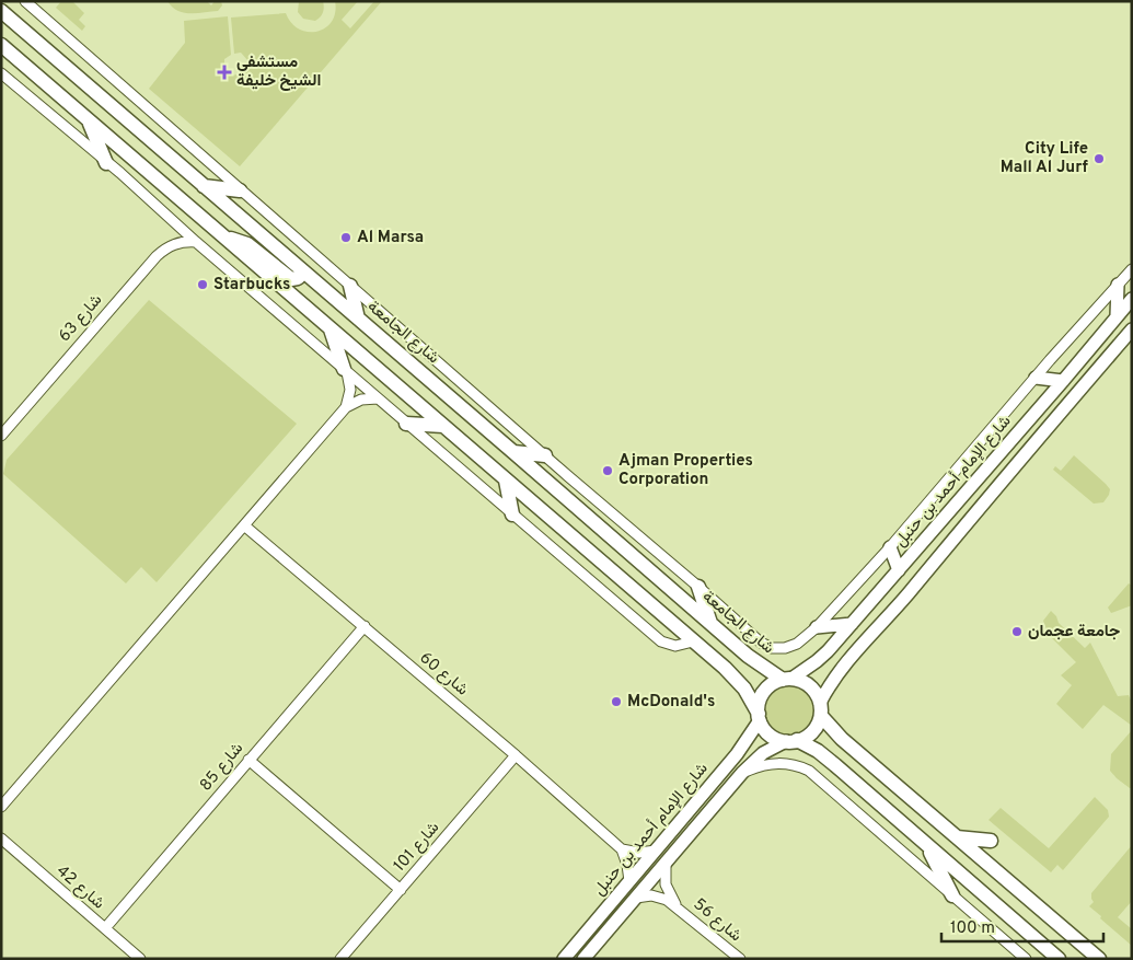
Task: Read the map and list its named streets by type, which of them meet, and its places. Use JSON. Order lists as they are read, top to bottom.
{
  "streets": {
    "main road": ["شارع الجامعة"],
    "street": [
      "شارع 63",
      "شارع الإمام أحمد بن حنبل",
      "شارع 60",
      "شارع 85",
      "شارع 101",
      "شارع 42",
      "شارع 56"
    ]
  },
  "crossings": [
    ["شارع الجامعة", "شارع الإمام أحمد بن حنبل"],
    ["شارع الإمام أحمد بن حنبل", "شارع 56"],
    ["شارع 60", "شارع 85"],
    ["شارع 60", "شارع 101"],
    ["شارع 85", "شارع 42"]
  ],
  "places": {
    "health": ["مستشفى الشيخ خليفة"],
    "other": [
      "City Life Mall Al Jurf",
      "Al Marsa",
      "Starbucks",
      "Ajman Properties Corporation",
      "جامعة عجمان",
      "McDonald's"
    ]
  },
  "scale_bar": "100 m"
}
